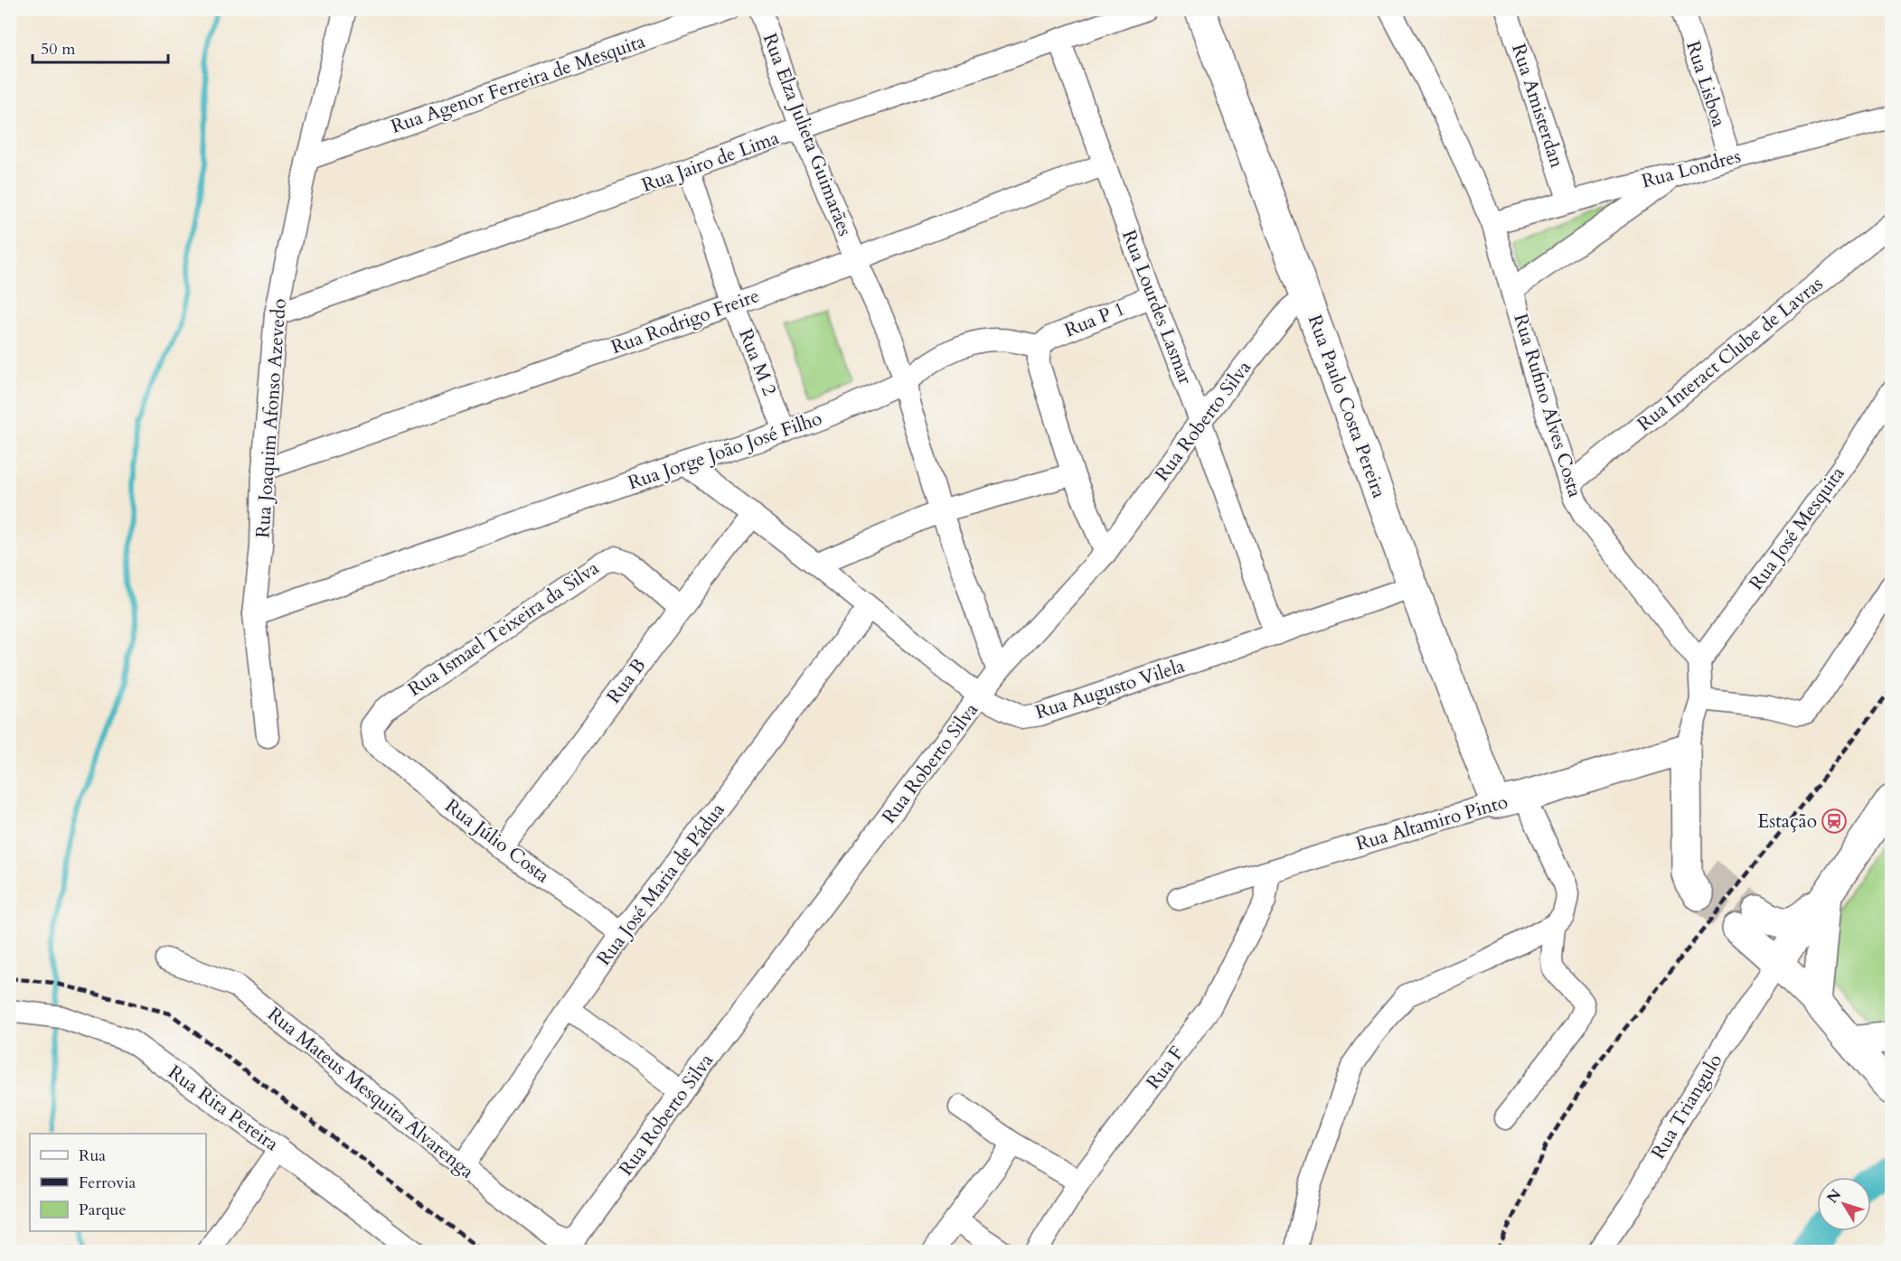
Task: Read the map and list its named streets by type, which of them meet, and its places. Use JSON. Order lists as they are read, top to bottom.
{
  "streets": {
    "street": [
      "Rua Agenor Ferreira de Mesquita",
      "Rua Lisboa",
      "Rua Amisterdan",
      "Rua Elza Julieta Guimarães",
      "Rua Jairo de Lima",
      "Rua Londres",
      "Rua Lourdes Lasmar",
      "Rua P 1",
      "Rua Rodrigo Freire",
      "Rua Interact Clube de Lavras",
      "Rua M 2",
      "Rua Rufino Alves Costa",
      "Rua Paulo Costa Pereira",
      "Rua Joaquim Afonso Azevedo",
      "Rua Roberto Silva",
      "Rua Jorge João José Filho",
      "Rua José Mesquita",
      "Rua Ismael Teixeira da Silva",
      "Rua B",
      "Rua Augusto Vilela",
      "Rua Altamiro Pinto",
      "Rua Júlio Costa",
      "Rua José Maria de Pádua",
      "Rua F",
      "Rua Mateus Mesquita Alvarenga",
      "Rua Triangulo",
      "Rua Rita Pereira"
    ]
  },
  "crossings": [
    ["Rua Agenor Ferreira de Mesquita", "Rua Joaquim Afonso Azevedo"],
    ["Rua Lisboa", "Rua Londres"],
    ["Rua Amisterdan", "Rua Londres"],
    ["Rua Elza Julieta Guimarães", "Rua Jairo de Lima"],
    ["Rua Elza Julieta Guimarães", "Rua Rodrigo Freire"],
    ["Rua Elza Julieta Guimarães", "Rua Jorge João José Filho"],
    ["Rua Jairo de Lima", "Rua Lourdes Lasmar"],
    ["Rua Jairo de Lima", "Rua M 2"],
    ["Rua Jairo de Lima", "Rua Joaquim Afonso Azevedo"],
    ["Rua Londres", "Rua Rufino Alves Costa"],
    ["Rua Lourdes Lasmar", "Rua P 1"],
    ["Rua Lourdes Lasmar", "Rua Rodrigo Freire"],
    ["Rua Lourdes Lasmar", "Rua Roberto Silva"],
    ["Rua Lourdes Lasmar", "Rua Augusto Vilela"],
    ["Rua P 1", "Rua Jorge João José Filho"],
    ["Rua Rodrigo Freire", "Rua M 2"],
    ["Rua Rodrigo Freire", "Rua Joaquim Afonso Azevedo"],
    ["Rua Interact Clube de Lavras", "Rua Rufino Alves Costa"],
    ["Rua M 2", "Rua Jorge João José Filho"],
    ["Rua Rufino Alves Costa", "Rua José Mesquita"],
    ["Rua Paulo Costa Pereira", "Rua Roberto Silva"],
    ["Rua Paulo Costa Pereira", "Rua Augusto Vilela"],
    ["Rua Paulo Costa Pereira", "Rua Altamiro Pinto"],
    ["Rua Joaquim Afonso Azevedo", "Rua Jorge João José Filho"],
    ["Rua Roberto Silva", "Rua Augusto Vilela"],
    ["Rua Roberto Silva", "Rua Mateus Mesquita Alvarenga"],
    ["Rua Jorge João José Filho", "Rua Augusto Vilela"],
    ["Rua Ismael Teixeira da Silva", "Rua B"],
    ["Rua Ismael Teixeira da Silva", "Rua Júlio Costa"],
    ["Rua B", "Rua Augusto Vilela"],
    ["Rua B", "Rua Júlio Costa"],
    ["Rua Augusto Vilela", "Rua José Maria de Pádua"],
    ["Rua Altamiro Pinto", "Rua F"],
    ["Rua Júlio Costa", "Rua José Maria de Pádua"],
    ["Rua José Maria de Pádua", "Rua Mateus Mesquita Alvarenga"]
  ],
  "places": {
    "station": ["Estação"]
  },
  "legend": ["Rua", "Ferrovia", "Parque"],
  "scale_bar": "50 m",
  "north": "top left"
}
